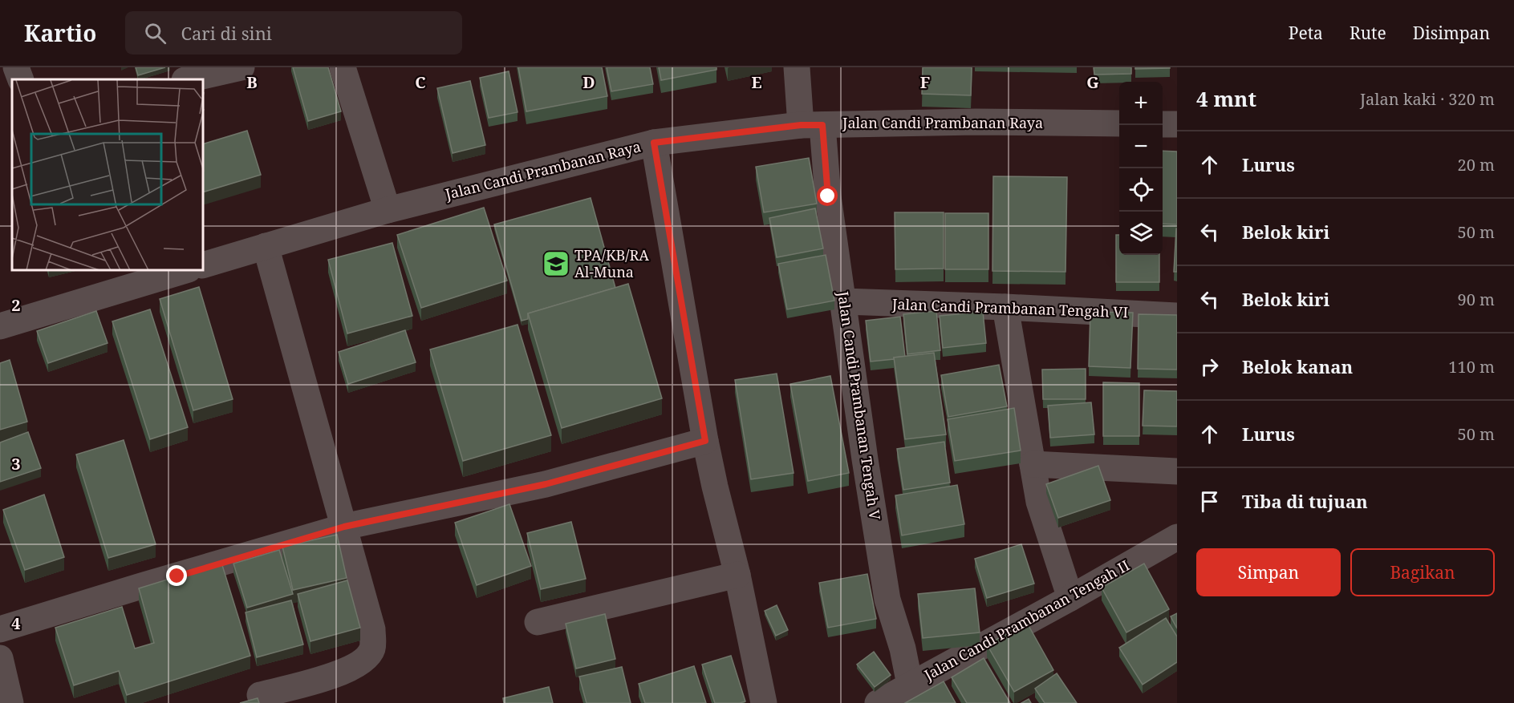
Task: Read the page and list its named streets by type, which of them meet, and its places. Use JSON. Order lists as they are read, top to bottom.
{
  "streets": {
    "street": [
      "Jalan Candi Prambanan Raya",
      "Jalan Candi Prambanan Tengah VI",
      "Jalan Candi Prambanan Tengah V",
      "Jalan Candi Prambanan Tengah II"
    ]
  },
  "crossings": [
    ["Jalan Candi Prambanan Raya", "Jalan Candi Prambanan Tengah V"],
    ["Jalan Candi Prambanan Tengah VI", "Jalan Candi Prambanan Tengah V"],
    ["Jalan Candi Prambanan Tengah V", "Jalan Candi Prambanan Tengah II"]
  ],
  "places": {
    "school or university": ["TPA/KB/RA Al-Muna"]
  },
  "page": {
    "header": "Kartio",
    "search": "Cari di sini",
    "nav": ["Peta", "Rute", "Disimpan"],
    "heading": ["4 mnt", "Jalan kaki · 320 m"],
    "map_buttons": ["+", "−"],
    "list": [
      ["Lurus", "20 m"],
      ["Belok kiri", "50 m"],
      ["Belok kiri", "90 m"],
      ["Belok kanan", "110 m"],
      ["Lurus", "50 m"],
      "Tiba di tujuan"
    ],
    "buttons": ["Simpan", "Bagikan"]
  },
  "grid": {
    "columns": [
      "B",
      "C",
      "D",
      "E",
      "F",
      "G"
    ],
    "rows": ["2", "3", "4"]
  }
}
